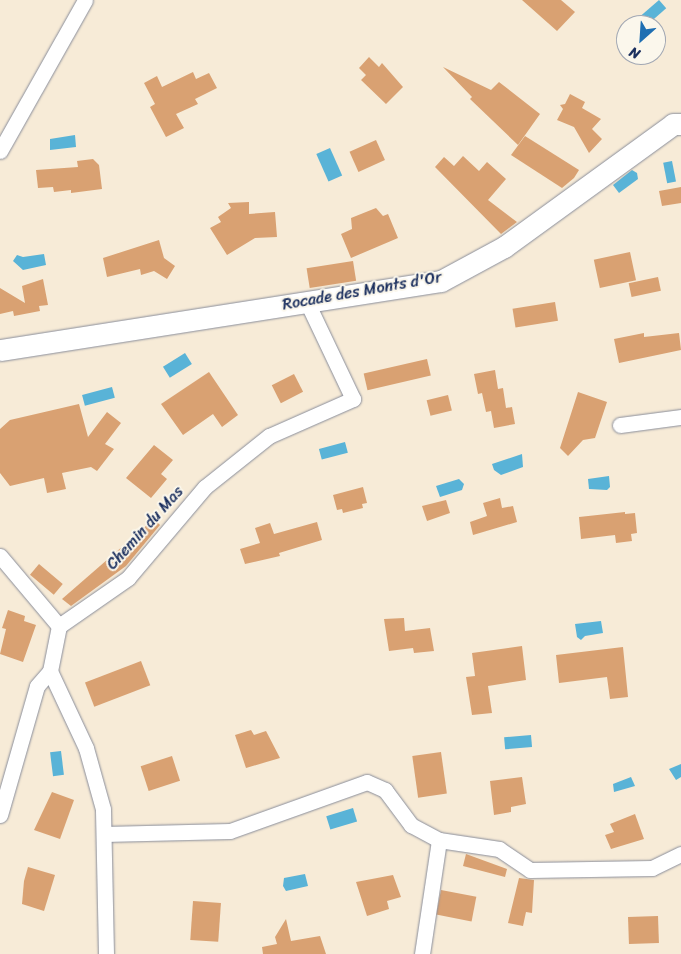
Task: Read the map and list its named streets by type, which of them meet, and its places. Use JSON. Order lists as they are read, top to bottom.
{
  "streets": {
    "street": ["Rocade des Monts d'Or", "Chemin du Mas"]
  },
  "crossings": [
    ["Rocade des Monts d'Or", "Chemin du Mas"]
  ],
  "north": "bottom left"
}
